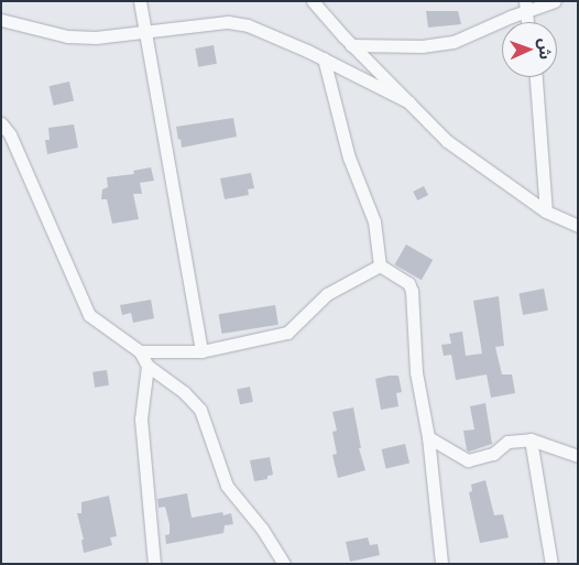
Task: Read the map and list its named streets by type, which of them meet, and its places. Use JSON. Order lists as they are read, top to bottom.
{
  "north": "right"
}
